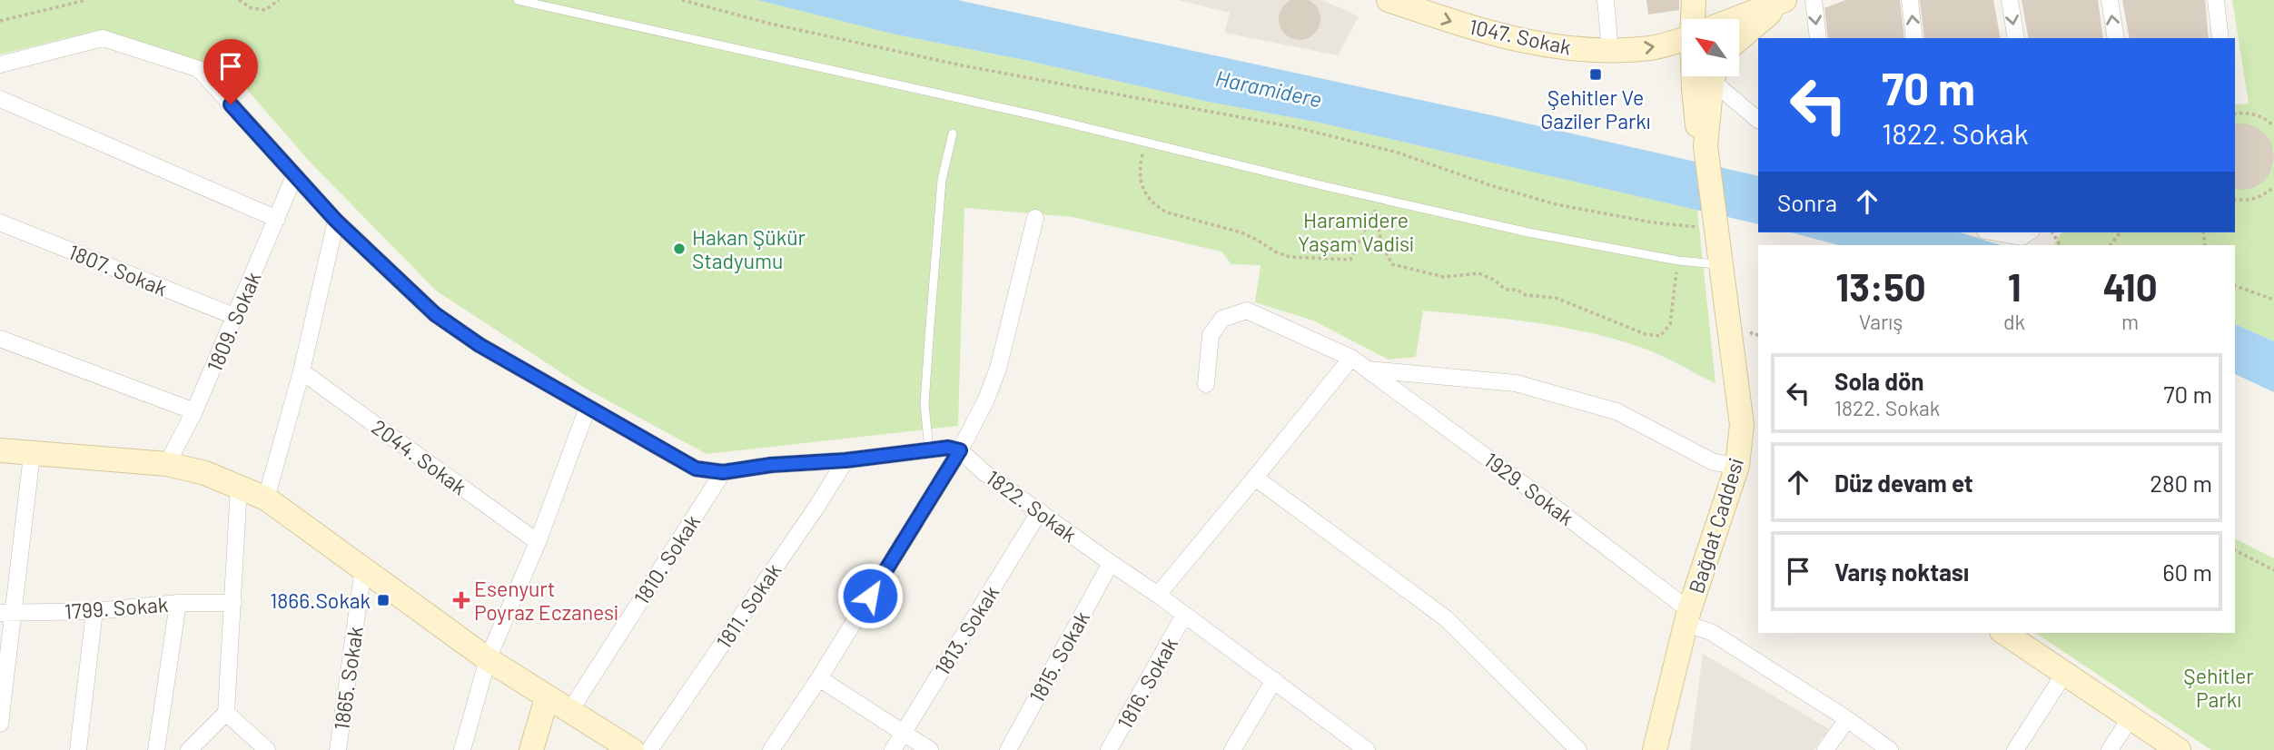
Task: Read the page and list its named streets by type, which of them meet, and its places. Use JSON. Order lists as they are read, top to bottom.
{
  "streets": {
    "main road": ["1047. Sokak", "Bağdat Caddesi"],
    "street": [
      "1807. Sokak",
      "1809. Sokak",
      "2044. Sokak",
      "1929. Sokak",
      "1822. Sokak",
      "1810. Sokak",
      "1811. Sokak",
      "1799. Sokak",
      "1813. Sokak",
      "1815. Sokak",
      "1865. Sokak",
      "1816. Sokak"
    ]
  },
  "crossings": [
    ["1807. Sokak", "1809. Sokak"],
    ["1929. Sokak", "Bağdat Caddesi"],
    ["1822. Sokak", "1813. Sokak"],
    ["1822. Sokak", "1815. Sokak"],
    ["1822. Sokak", "1816. Sokak"]
  ],
  "one_way": ["1047. Sokak"],
  "water": ["Haramidere"],
  "parks": ["Haramidere Yaşam Vadisi", "Şehitler Parkı"],
  "places": {
    "transit": ["Şehitler Ve Gaziler Parkı", "1866.Sokak"],
    "other": ["Hakan Şükür Stadyumu"],
    "health": ["Esenyurt Poyraz Eczanesi"]
  },
  "north": "top left",
  "page": {
    "turn": ["70 m", "1822. Sokak"],
    "then": "Sonra",
    "eta": [
      "13:50",
      "Varış",
      "1",
      "dk",
      "410",
      "m"
    ],
    "list": [
      {
        "name": "Sola dön",
        "note": "1822. Sokak",
        "value": "70 m"
      },
      {
        "name": "Düz devam et",
        "value": "280 m"
      },
      {
        "name": "Varış noktası",
        "value": "60 m"
      }
    ]
  }
}
